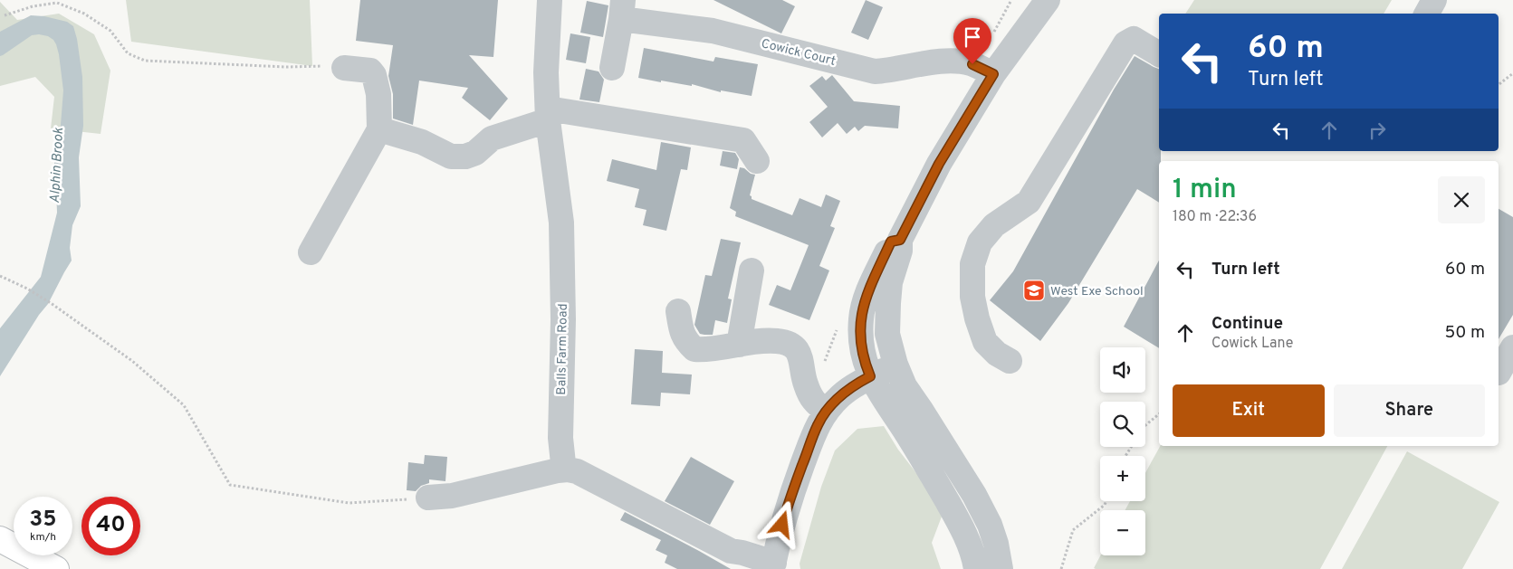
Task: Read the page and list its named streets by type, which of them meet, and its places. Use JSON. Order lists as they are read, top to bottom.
{
  "streets": {
    "street": ["Cowick Court", "Balls Farm Road"]
  },
  "water": ["Alphin Brook"],
  "places": {
    "school or university": ["West Exe School"]
  },
  "page": {
    "turn": ["60 m", "Turn left"],
    "heading": ["1 min", "180 m · 22:36"],
    "list": [
      {
        "name": "Turn left",
        "value": "60 m"
      },
      {
        "name": "Continue",
        "note": "Cowick Lane",
        "value": "50 m"
      }
    ],
    "map_buttons": ["+", "−"],
    "buttons": ["Exit", "Share"],
    "speed": "35 km/h",
    "limit": "40"
  }
}
